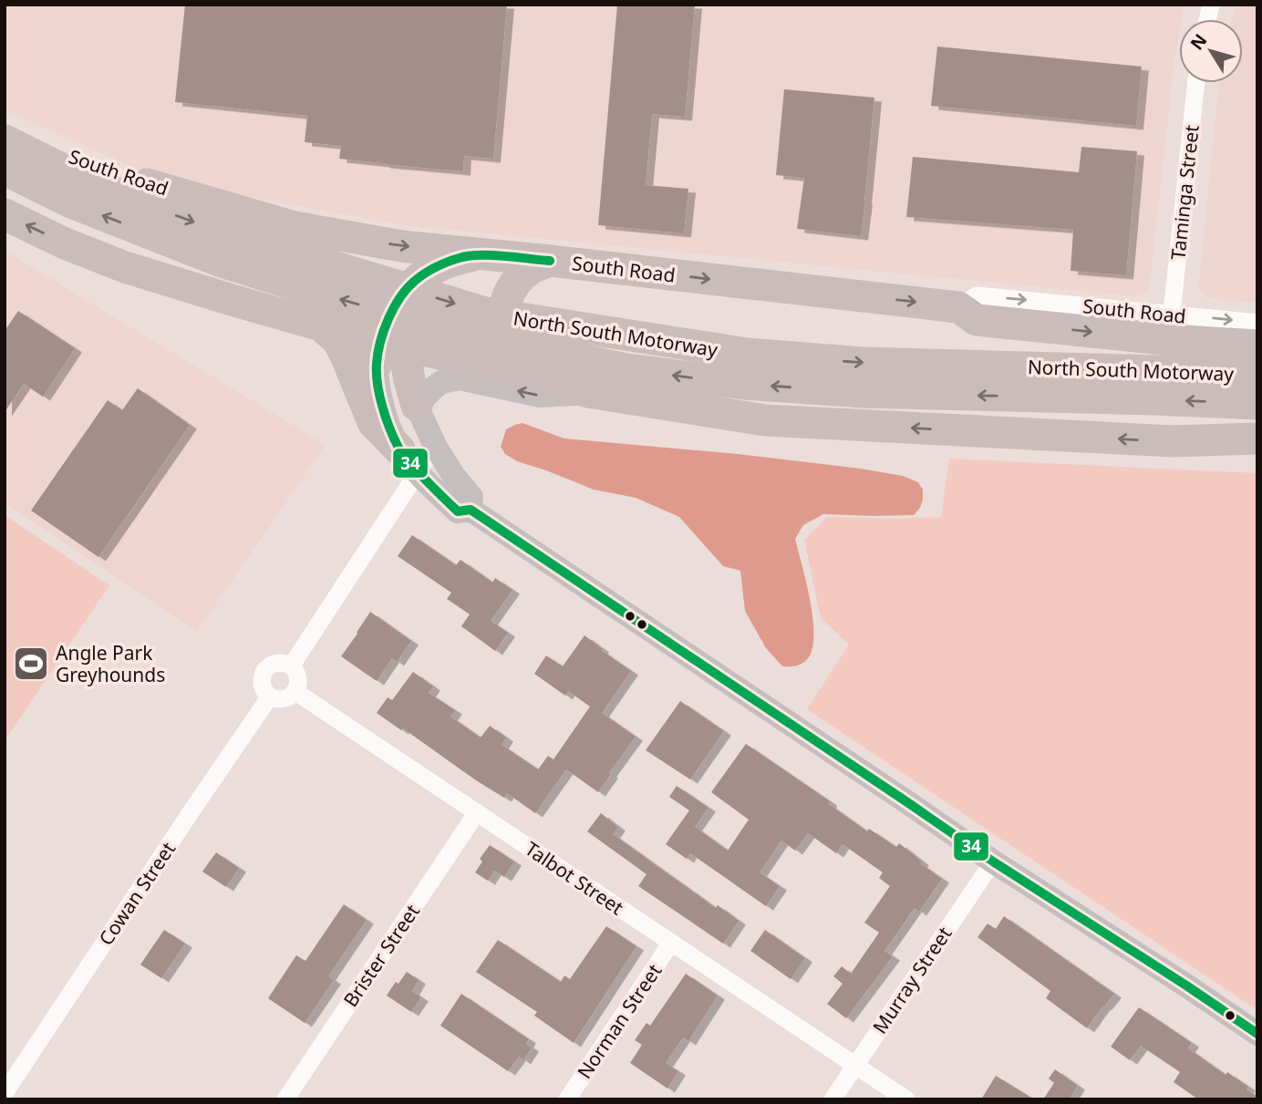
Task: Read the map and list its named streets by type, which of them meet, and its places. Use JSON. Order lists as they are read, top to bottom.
{
  "streets": {
    "highway": ["South Road", "North South Motorway"],
    "street": [
      "Taminga Street",
      "Talbot Street",
      "Cowan Street",
      "Brister Street",
      "Murray Street",
      "Norman Street"
    ]
  },
  "crossings": [
    ["South Road", "Taminga Street"],
    ["Talbot Street", "Cowan Street"],
    ["Talbot Street", "Brister Street"],
    ["Talbot Street", "Murray Street"],
    ["Talbot Street", "Norman Street"]
  ],
  "one_way": ["South Road"],
  "places": {
    "sports": ["Angle Park Greyhounds"]
  },
  "lines": ["transit line 34"],
  "north": "top left"
}
